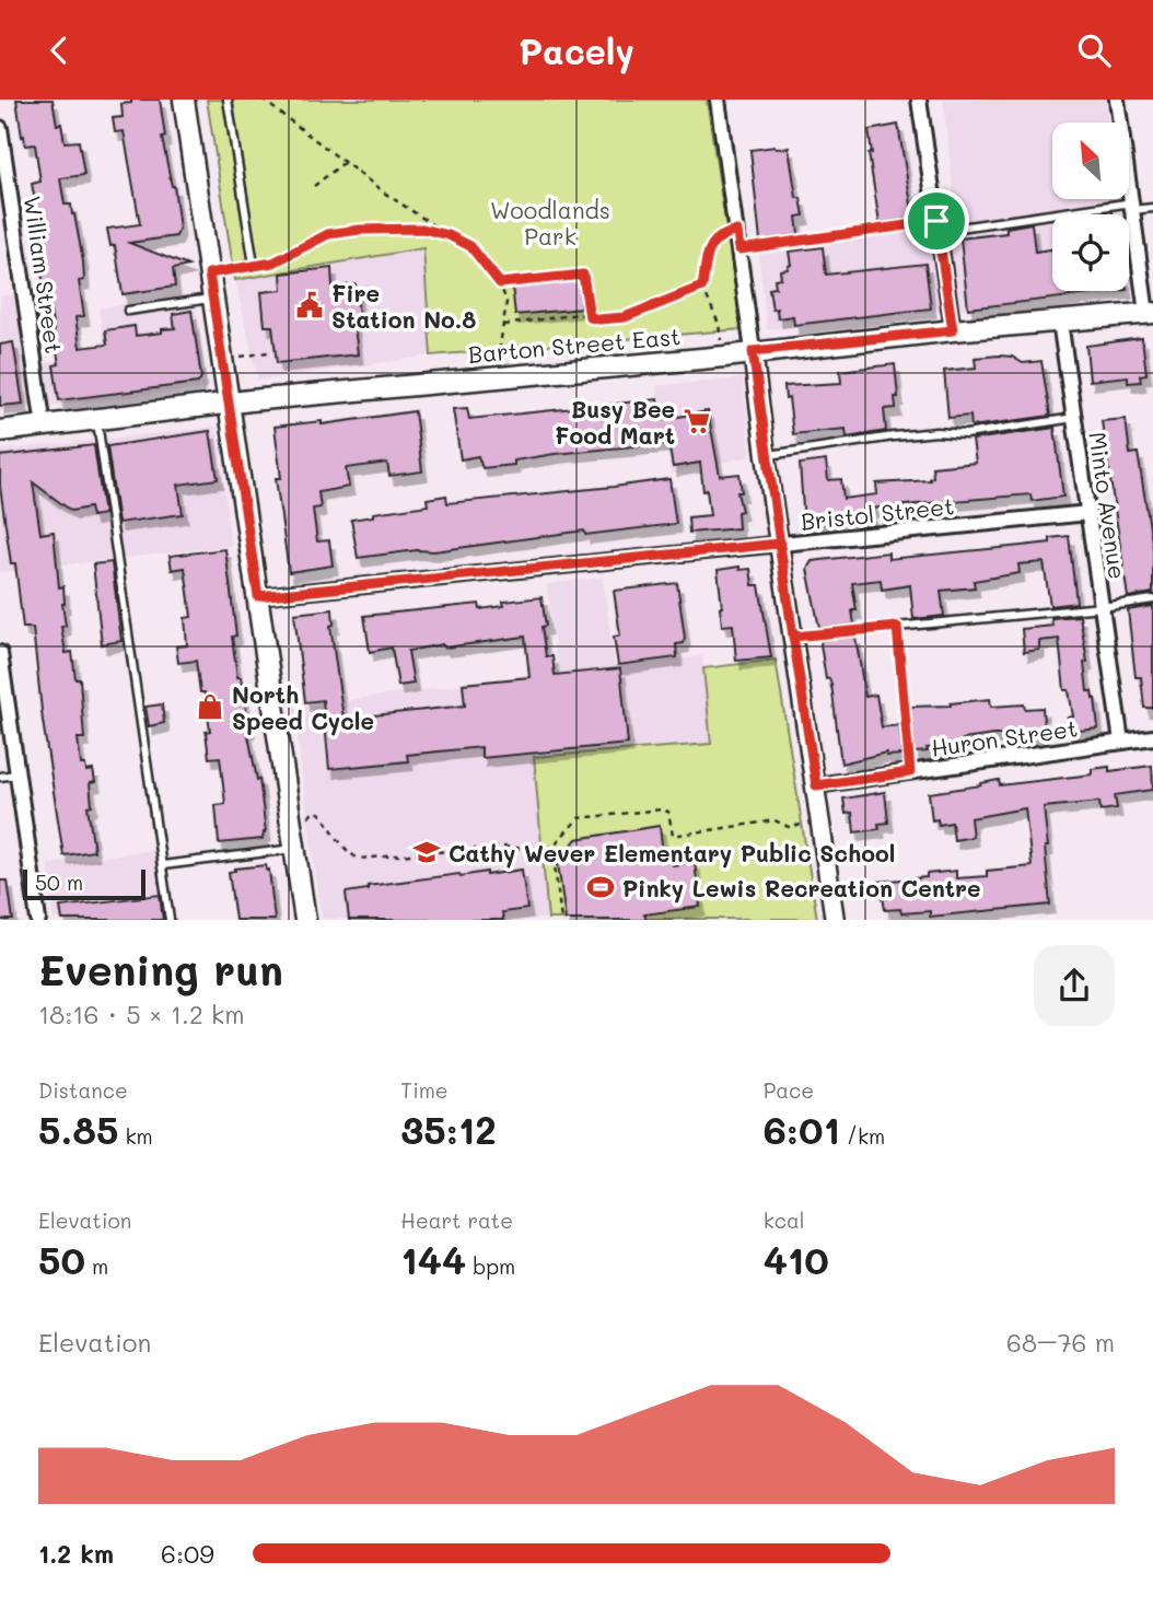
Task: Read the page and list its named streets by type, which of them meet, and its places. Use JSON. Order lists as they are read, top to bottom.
{
  "streets": {
    "main road": ["Barton Street East"],
    "street": [
      "William Street",
      "Minto Avenue",
      "Bristol Street",
      "Huron Street"
    ]
  },
  "crossings": [
    ["William Street", "Barton Street East"],
    ["Barton Street East", "Minto Avenue"],
    ["Minto Avenue", "Bristol Street"],
    ["Minto Avenue", "Huron Street"]
  ],
  "parks": ["Woodlands Park"],
  "places": {
    "public building": ["Fire Station No.8"],
    "supermarket": ["Busy Bee Food Mart"],
    "shop": ["North Speed Cycle"],
    "school or university": ["Cathy Wever Elementary Public School"],
    "sports": ["Pinky Lewis Recreation Centre"]
  },
  "scale_bar": "50 m",
  "north": "top left",
  "page": {
    "header": "Pacely",
    "scale": "50 m",
    "heading": ["Evening run", "18:16 · 5 × 1.2 km"],
    "stats": [
      ["Distance", "5.85 km"],
      ["Time", "35:12"],
      ["Pace", "6:01 /km"],
      ["Elevation", "50 m"],
      ["Heart rate", "144 bpm"],
      ["kcal", "410"]
    ],
    "chart": ["Elevation", "68–76 m"],
    "list": [
      {
        "name": "1.2 km",
        "note": "6:09"
      }
    ]
  }
}
